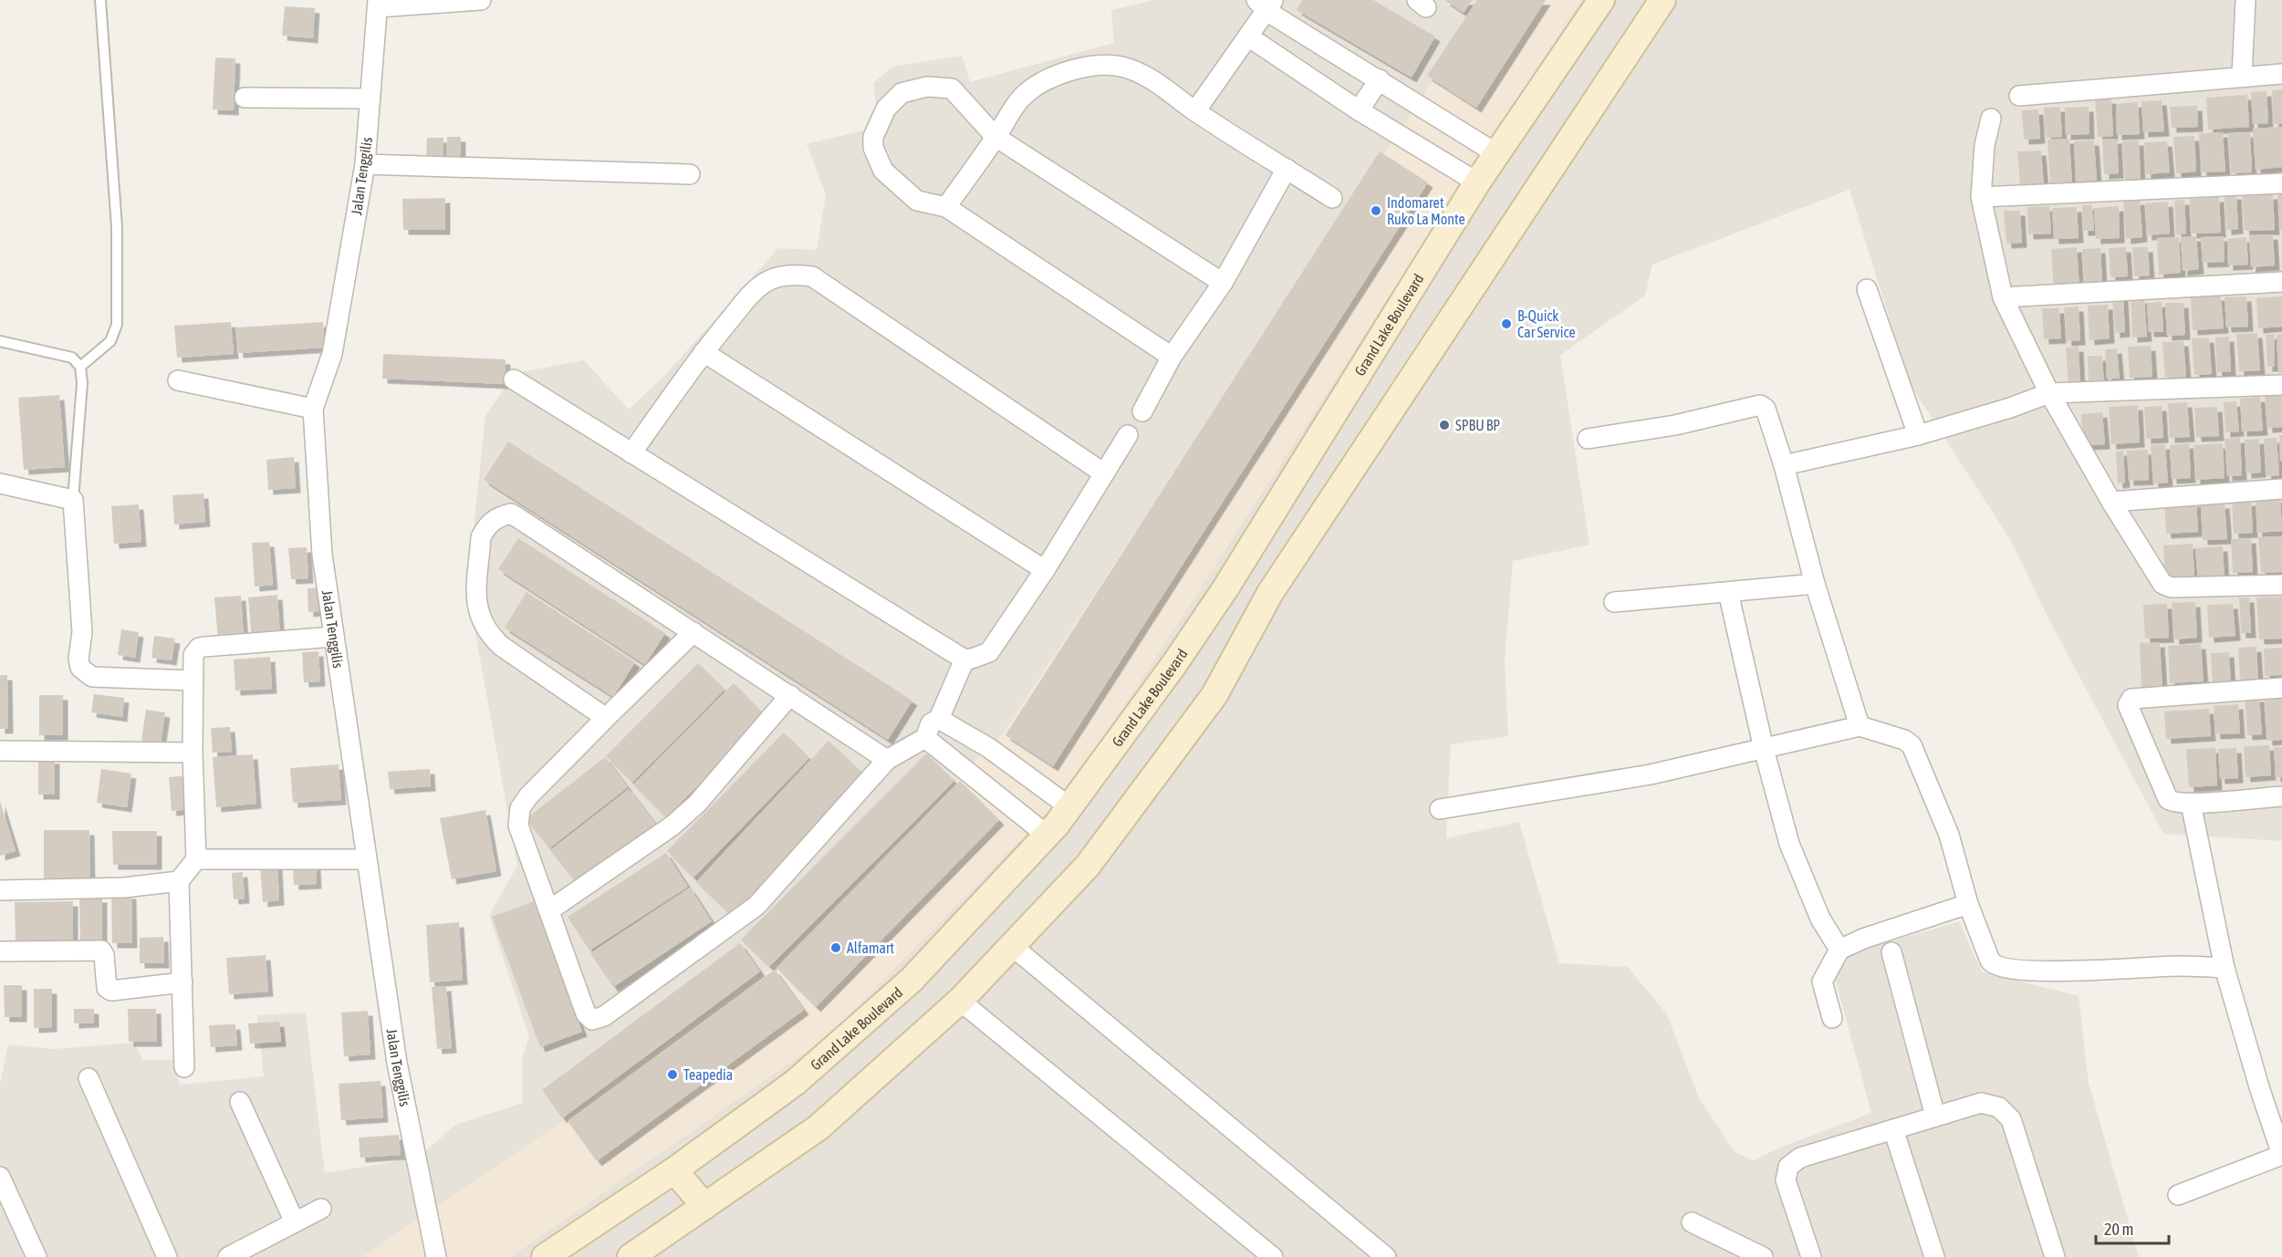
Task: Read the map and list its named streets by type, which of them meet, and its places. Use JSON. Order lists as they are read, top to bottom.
{
  "streets": {
    "street": ["Jalan Tenggilis", "Grand Lake Boulevard"]
  },
  "places": [
    "Indomaret Ruko La Monte",
    "B-Quick Car Service",
    "SPBU BP",
    "Alfamart",
    "Teapedia"
  ],
  "scale_bar": "20 m"
}
